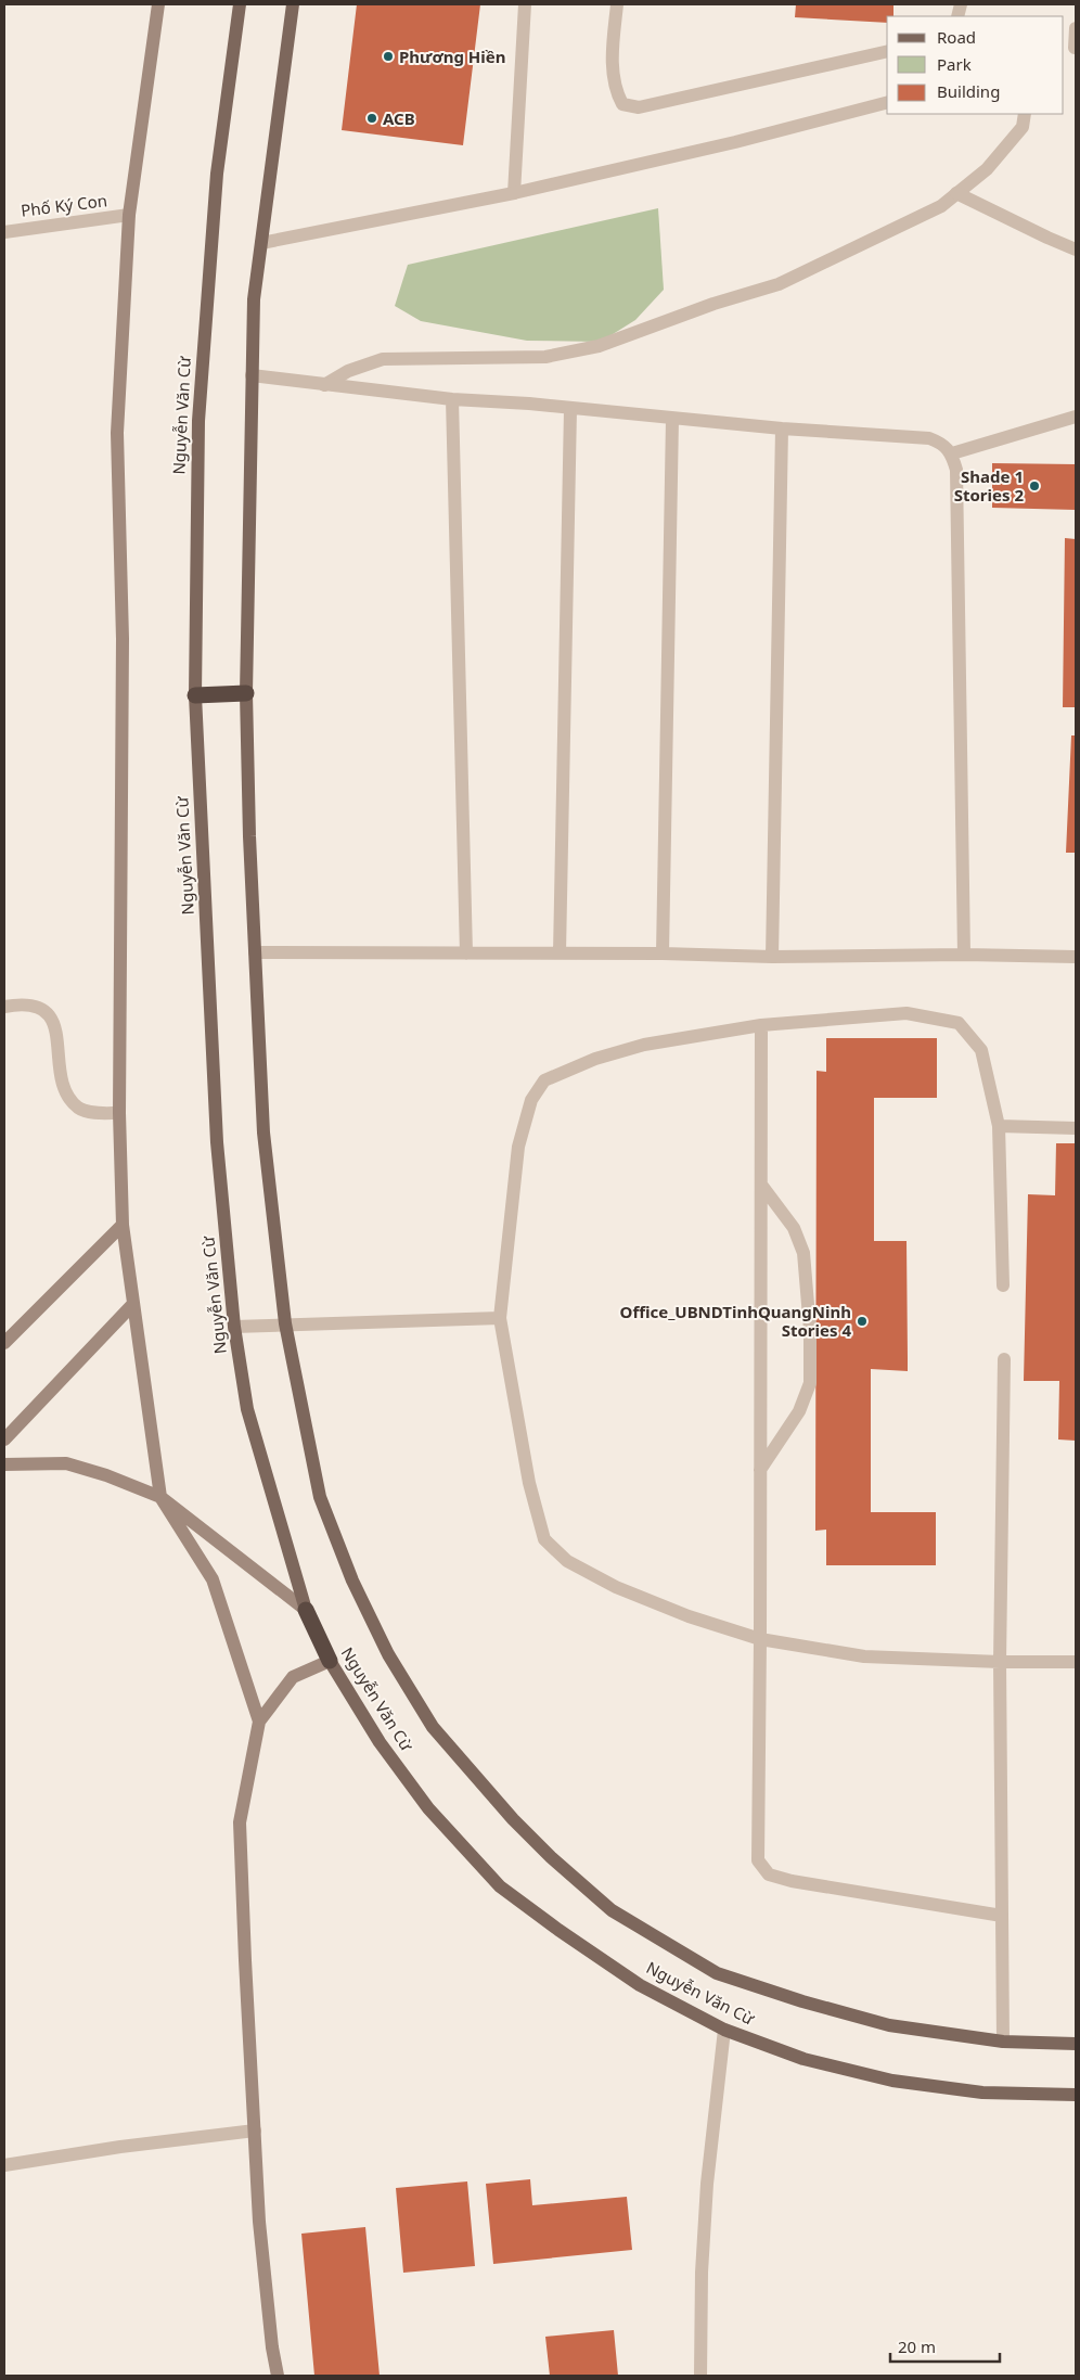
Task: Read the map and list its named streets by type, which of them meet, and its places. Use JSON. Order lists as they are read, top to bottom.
{
  "streets": {
    "highway": ["Nguyễn Văn Cừ"],
    "street": ["Phố Ký Con"]
  },
  "places": [
    "Phương Hiền",
    "ACB",
    "Shade 1 Stories 2",
    "Office_UBNDTinhQuangNinh Stories 4"
  ],
  "legend": ["Road", "Park", "Building"],
  "scale_bar": "20 m"
}
